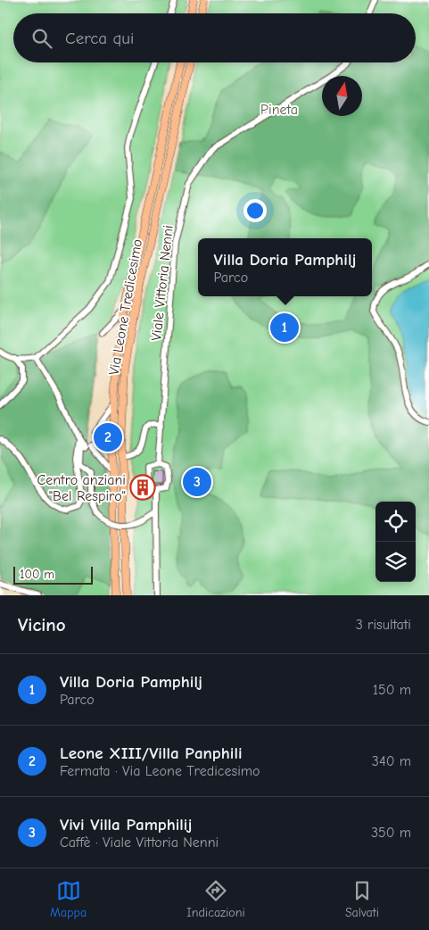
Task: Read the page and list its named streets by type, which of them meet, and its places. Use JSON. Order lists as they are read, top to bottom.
{
  "streets": {
    "main road": ["Via Leone Tredicesimo"],
    "street": ["Viale Vittoria Nenni"]
  },
  "parks": ["Pineta"],
  "places": {
    "building": ["Centro anziani \"Bel Respiro\""]
  },
  "scale_bar": "100 m",
  "north": "top",
  "page": {
    "search": "Cerca qui",
    "popup": ["Villa Doria Pamphilj", "Parco"],
    "pins": ["1", "2", "3"],
    "scale": "100 m",
    "heading": ["Vicino", "3 risultati"],
    "list": [
      {
        "mark": "1",
        "name": "Villa Doria Pamphilj",
        "note": "Parco",
        "value": "150 m"
      },
      {
        "mark": "2",
        "name": "Leone XIII/Villa Panphili",
        "note": "Fermata · Via Leone Tredicesimo",
        "value": "340 m"
      },
      {
        "mark": "3",
        "name": "Vivi Villa Pamphilij",
        "note": "Caffè · Viale Vittoria Nenni",
        "value": "350 m"
      }
    ],
    "nav": ["Mappa", "Indicazioni", "Salvati"]
  }
}
